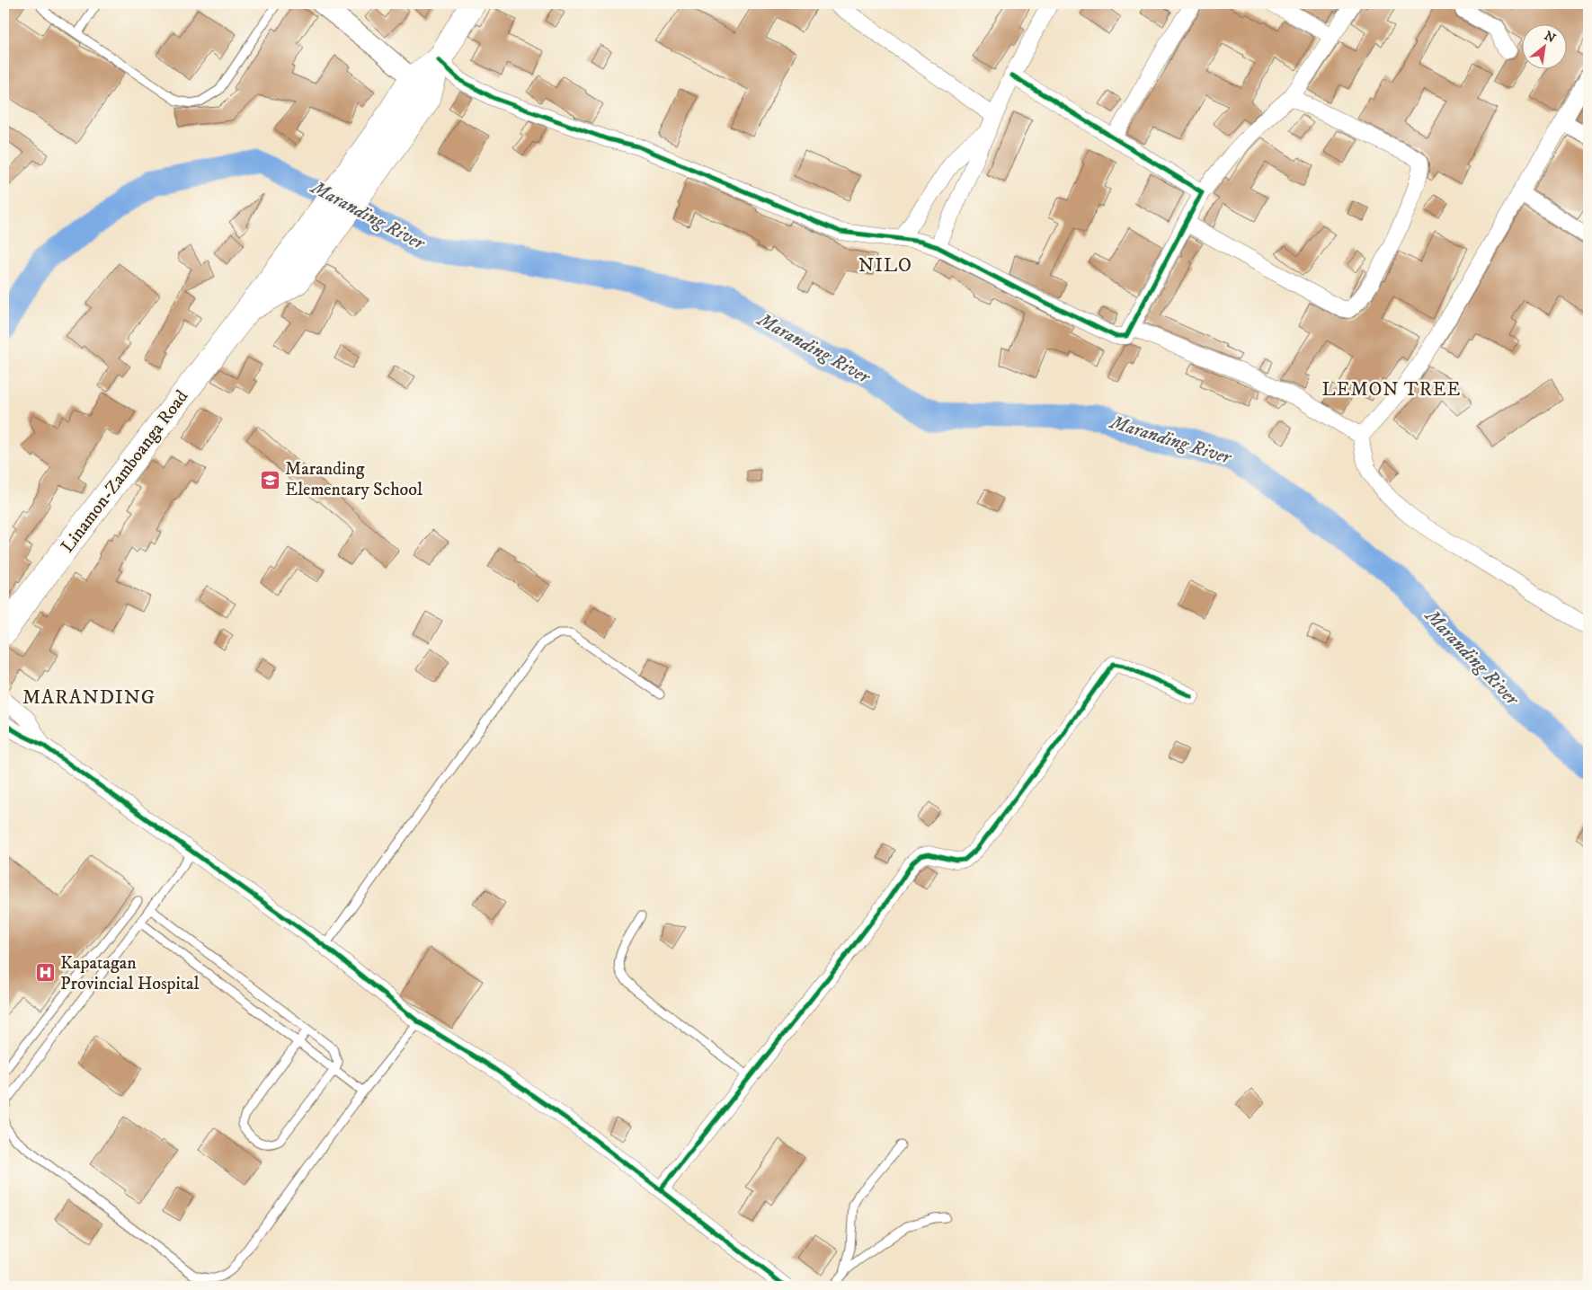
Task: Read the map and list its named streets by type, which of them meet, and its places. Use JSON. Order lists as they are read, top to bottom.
{
  "streets": {
    "highway": ["Linamon-Zamboanga Road"]
  },
  "districts": ["NILO", "LEMON TREE", "MARANDING"],
  "water": ["Maranding River"],
  "places": {
    "school or university": ["Maranding Elementary School"],
    "hospital": ["Kapatagan Provincial Hospital"]
  },
  "north": "top right"
}
